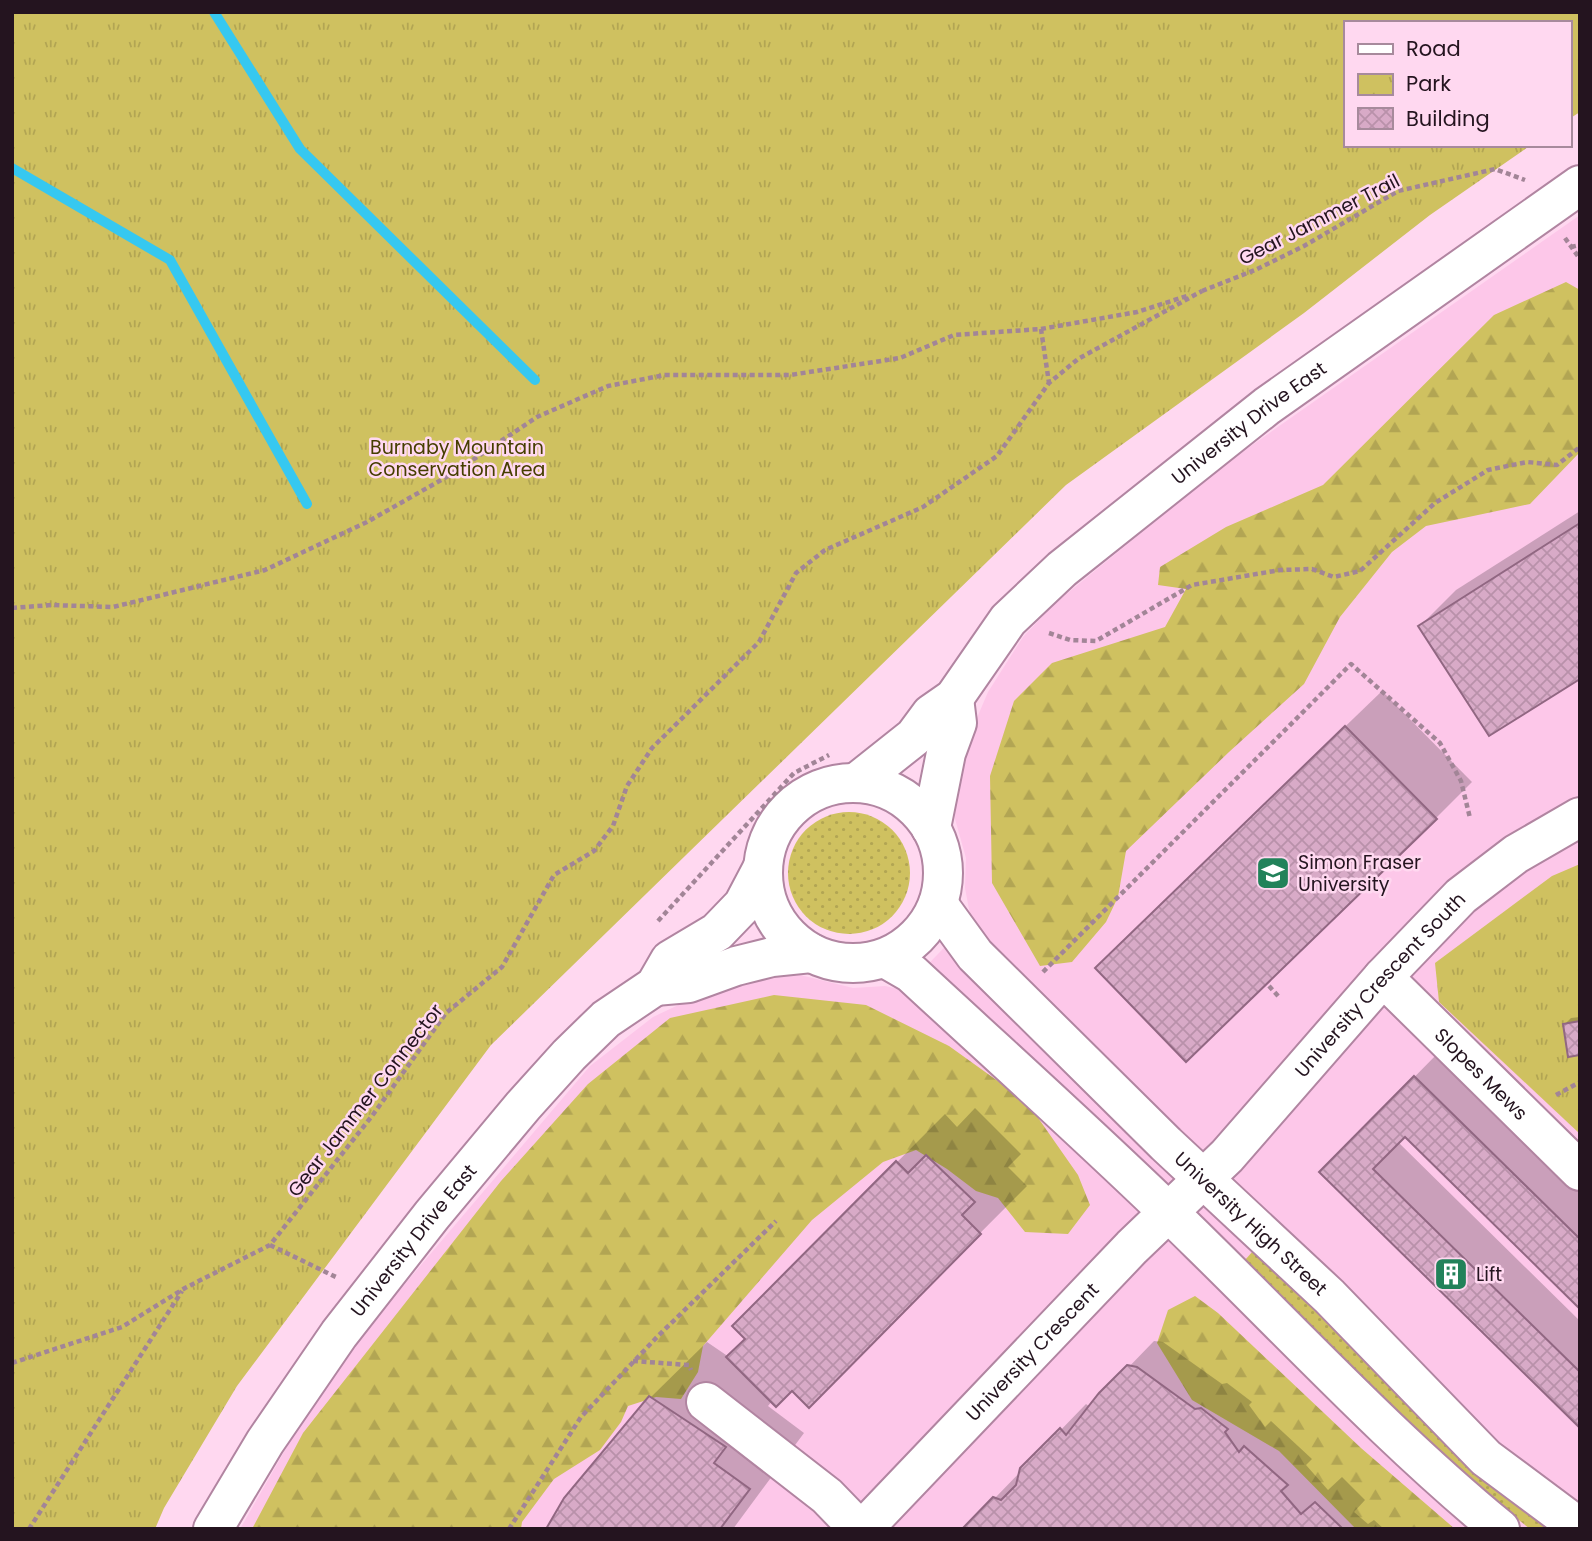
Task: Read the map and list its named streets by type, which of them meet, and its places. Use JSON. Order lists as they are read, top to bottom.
{
  "streets": {
    "street": [
      "University Drive East",
      "University Crescent South",
      "Slopes Mews",
      "University High Street",
      "University Crescent"
    ],
    "path": ["Gear Jammer Trail", "Gear Jammer Connector"]
  },
  "crossings": [
    ["Gear Jammer Trail", "Gear Jammer Connector"],
    ["University Drive East", "University High Street"],
    ["University Crescent South", "Slopes Mews"],
    ["University Crescent South", "University High Street"],
    ["University Crescent South", "University Crescent"],
    ["University High Street", "University Crescent"]
  ],
  "parks": ["Burnaby Mountain Conservation Area"],
  "places": {
    "school or university": ["Simon Fraser University"],
    "building": ["Lift"]
  },
  "legend": ["Road", "Park", "Building"]
}
